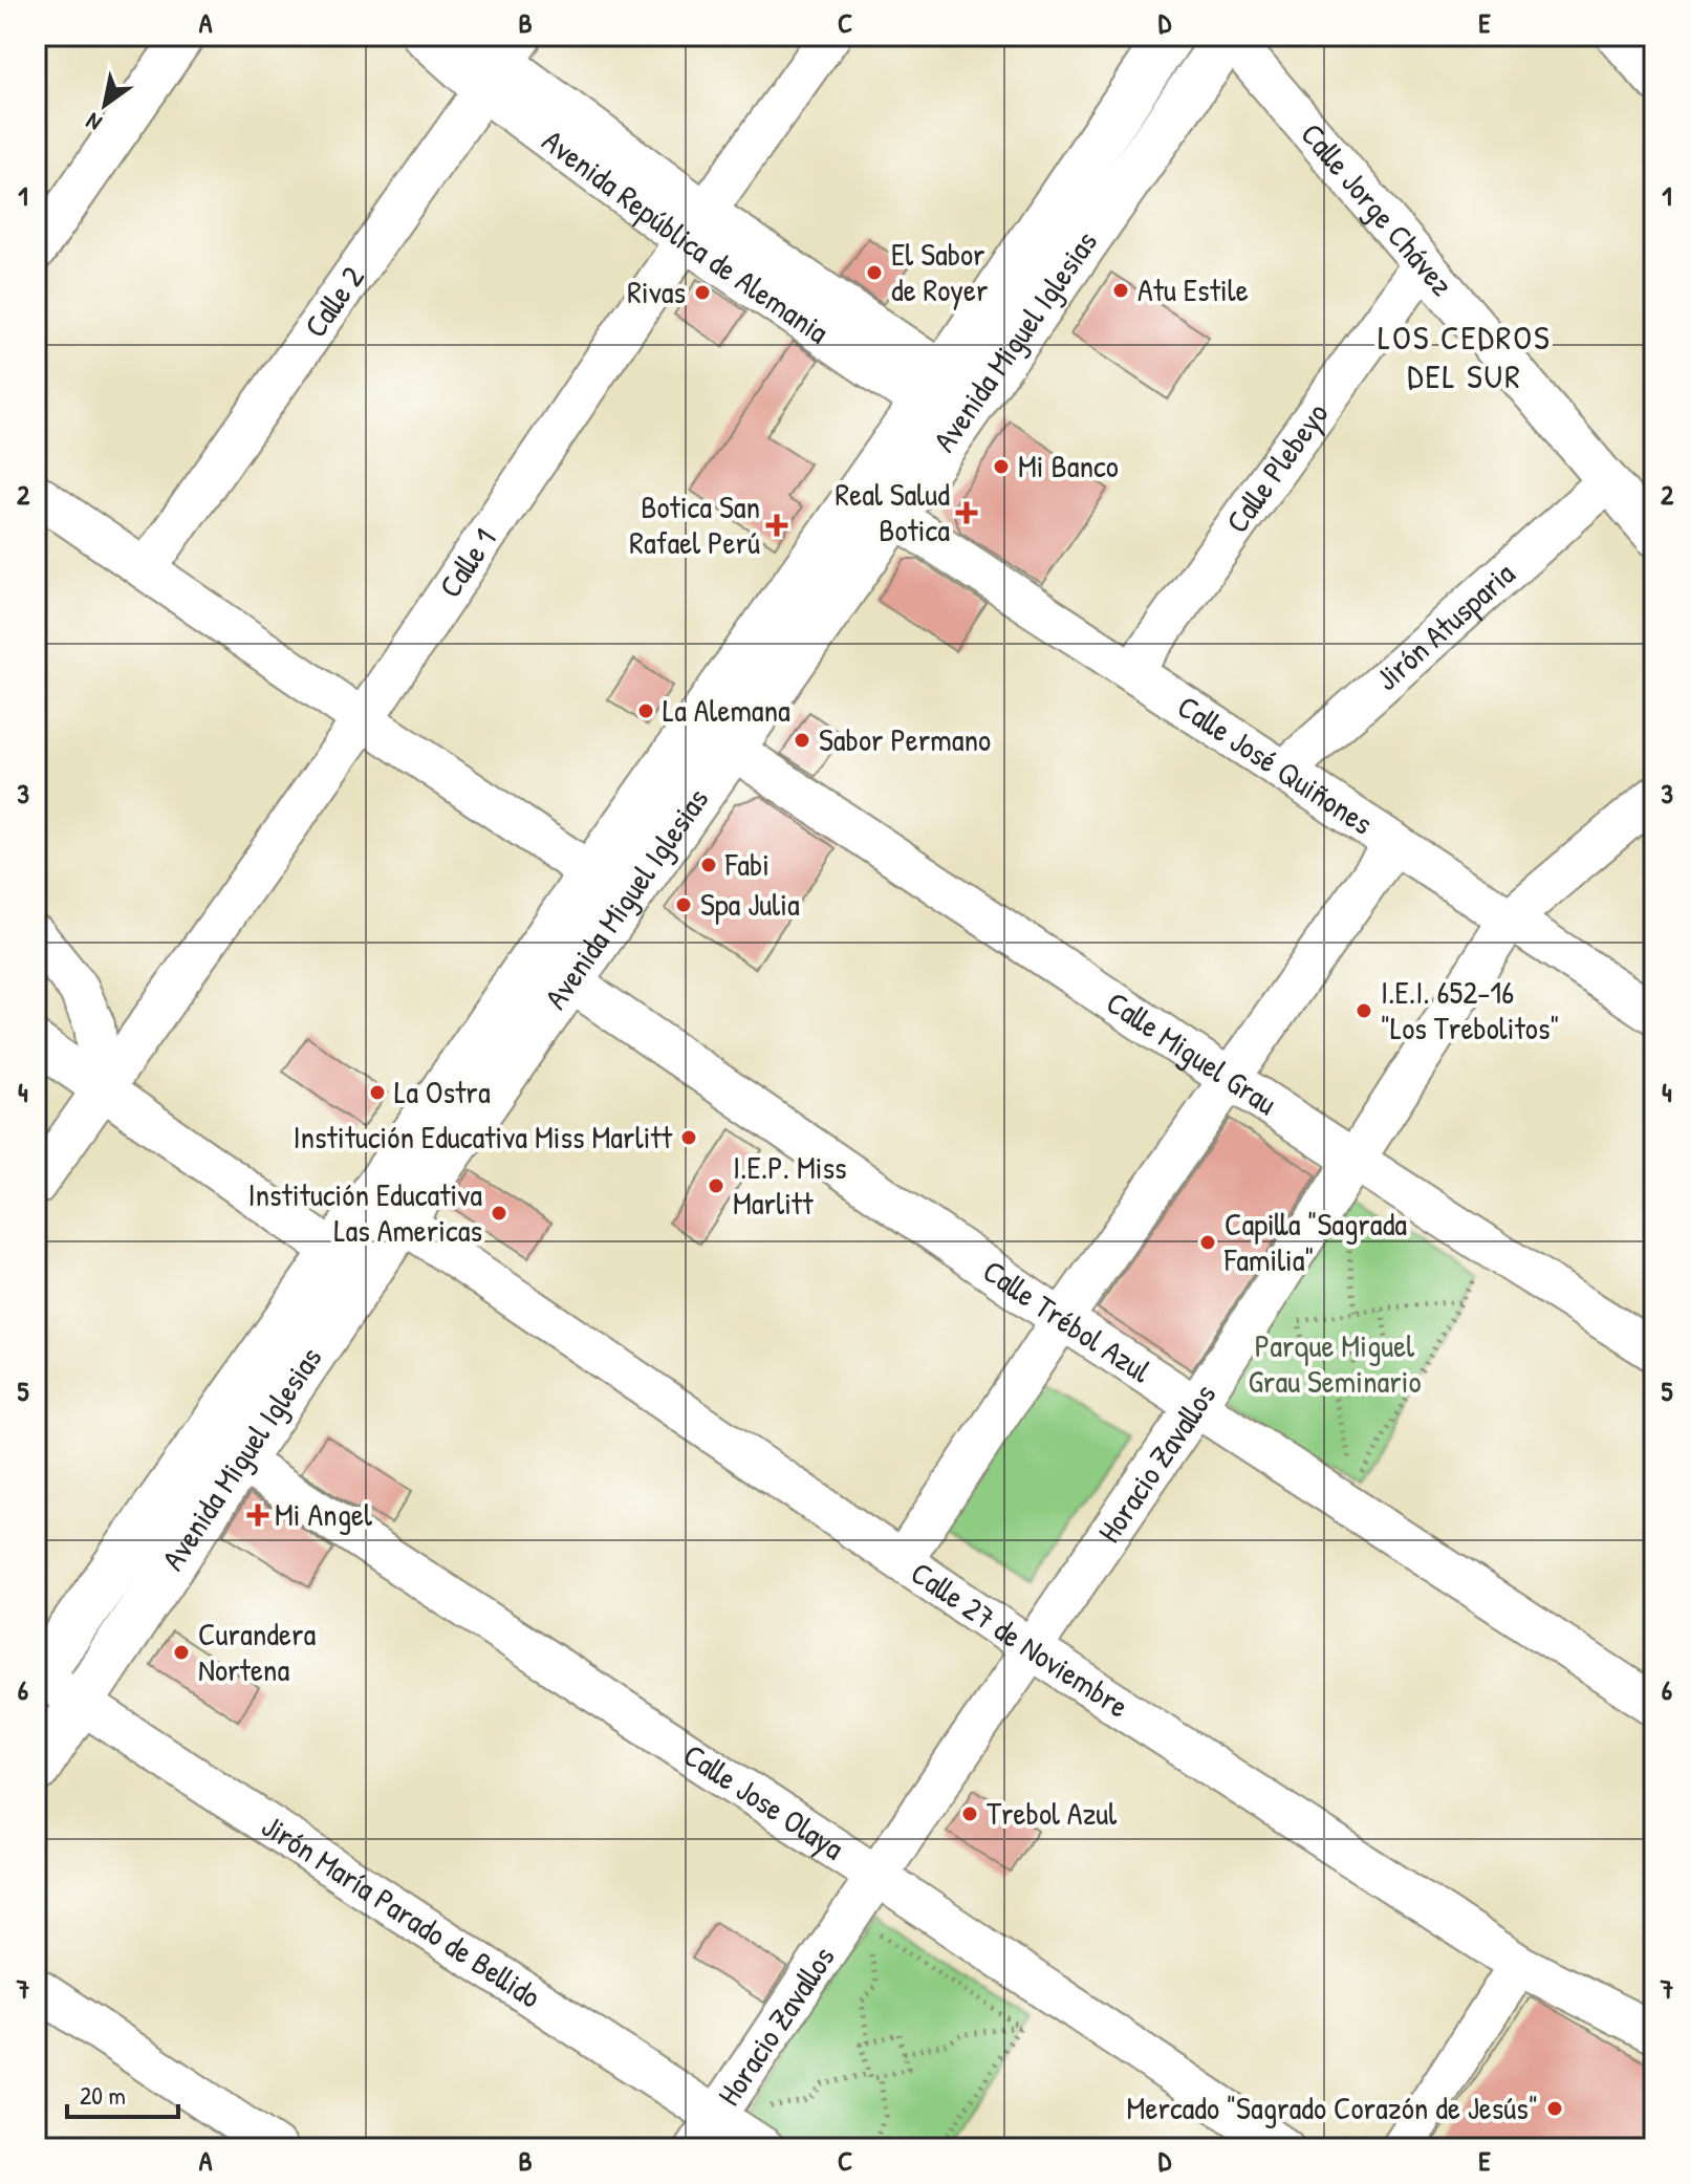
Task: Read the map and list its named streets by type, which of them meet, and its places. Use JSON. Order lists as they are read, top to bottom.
{
  "streets": {
    "main road": ["Avenida Miguel Iglesias"],
    "street": [
      "Calle Jorge Chávez",
      "Avenida República de Alemania",
      "Calle 2",
      "Calle Plebeyo",
      "Calle 1",
      "Jirón Atusparia",
      "Calle José Quiñones",
      "Calle Miguel Grau",
      "Calle Trébol Azul",
      "Horacio Zavallos",
      "Calle 27 de Noviembre",
      "Calle Jose Olaya",
      "Jirón María Parado de Bellido"
    ]
  },
  "crossings": [
    ["Calle Jorge Chávez", "Avenida Miguel Iglesias"],
    ["Calle Jorge Chávez", "Calle Plebeyo"],
    ["Calle Jorge Chávez", "Jirón Atusparia"],
    ["Avenida República de Alemania", "Calle 2"],
    ["Avenida República de Alemania", "Avenida Miguel Iglesias"],
    ["Avenida República de Alemania", "Calle 1"],
    ["Avenida Miguel Iglesias", "Calle José Quiñones"],
    ["Avenida Miguel Iglesias", "Calle Miguel Grau"],
    ["Avenida Miguel Iglesias", "Calle Trébol Azul"],
    ["Avenida Miguel Iglesias", "Calle 27 de Noviembre"],
    ["Avenida Miguel Iglesias", "Calle Jose Olaya"],
    ["Avenida Miguel Iglesias", "Jirón María Parado de Bellido"],
    ["Calle Plebeyo", "Calle José Quiñones"],
    ["Jirón Atusparia", "Calle José Quiñones"],
    ["Calle José Quiñones", "Horacio Zavallos"],
    ["Calle Miguel Grau", "Horacio Zavallos"],
    ["Calle Trébol Azul", "Horacio Zavallos"],
    ["Horacio Zavallos", "Calle 27 de Noviembre"],
    ["Horacio Zavallos", "Calle Jose Olaya"],
    ["Horacio Zavallos", "Jirón María Parado de Bellido"]
  ],
  "districts": ["LOS CEDROS DEL SUR"],
  "parks": ["Parque Miguel Grau Seminario"],
  "places": {
    "other": [
      "El Sabor de Royer",
      "Atu Estile",
      "Rivas",
      "Mi Banco",
      "La Alemana",
      "Sabor Permano",
      "Fabi",
      "Spa Julia",
      "I.E.I. 652-16 \"Los Trebolitos\"",
      "La Ostra",
      "Institución Educativa Miss Marlitt",
      "I.E.P. Miss Marlitt",
      "Institución Educativa Las Americas",
      "Capilla \"Sagrada Familia\"",
      "Curandera Nortena",
      "Trebol Azul",
      "Mercado \"Sagrado Corazón de Jesús\""
    ],
    "health": ["Real Salud Botica", "Botica San Rafael Perú", "Mi Angel"]
  },
  "scale_bar": "20 m",
  "north": "bottom left",
  "grid": {
    "columns": [
      "A",
      "B",
      "C",
      "D",
      "E"
    ],
    "rows": [
      "1",
      "2",
      "3",
      "4",
      "5",
      "6",
      "7"
    ]
  }
}
